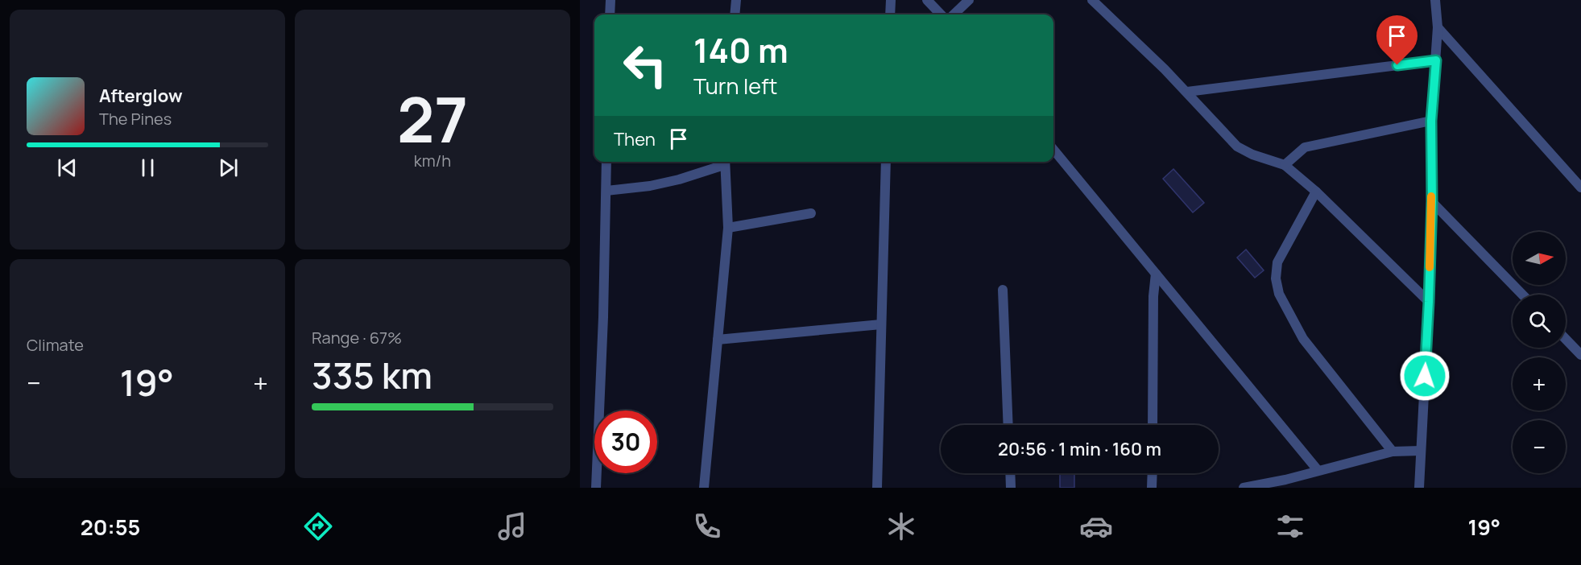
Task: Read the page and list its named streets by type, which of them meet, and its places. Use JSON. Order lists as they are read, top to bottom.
{
  "north": "right",
  "page": {
    "tile": [
      ["27", "km/h"],
      "Climate",
      ["Range · 67%", "335 km"]
    ],
    "turn": ["140 m", "Turn left"],
    "song": ["Afterglow", "The Pines"],
    "then": "Then",
    "map_buttons": ["+", "−"],
    "heat": ["−", "19°", "+"],
    "limit": "30",
    "trip": "20:56 · 1 min · 160 m",
    "tabs": ["20:55", "19°"]
  }
}
